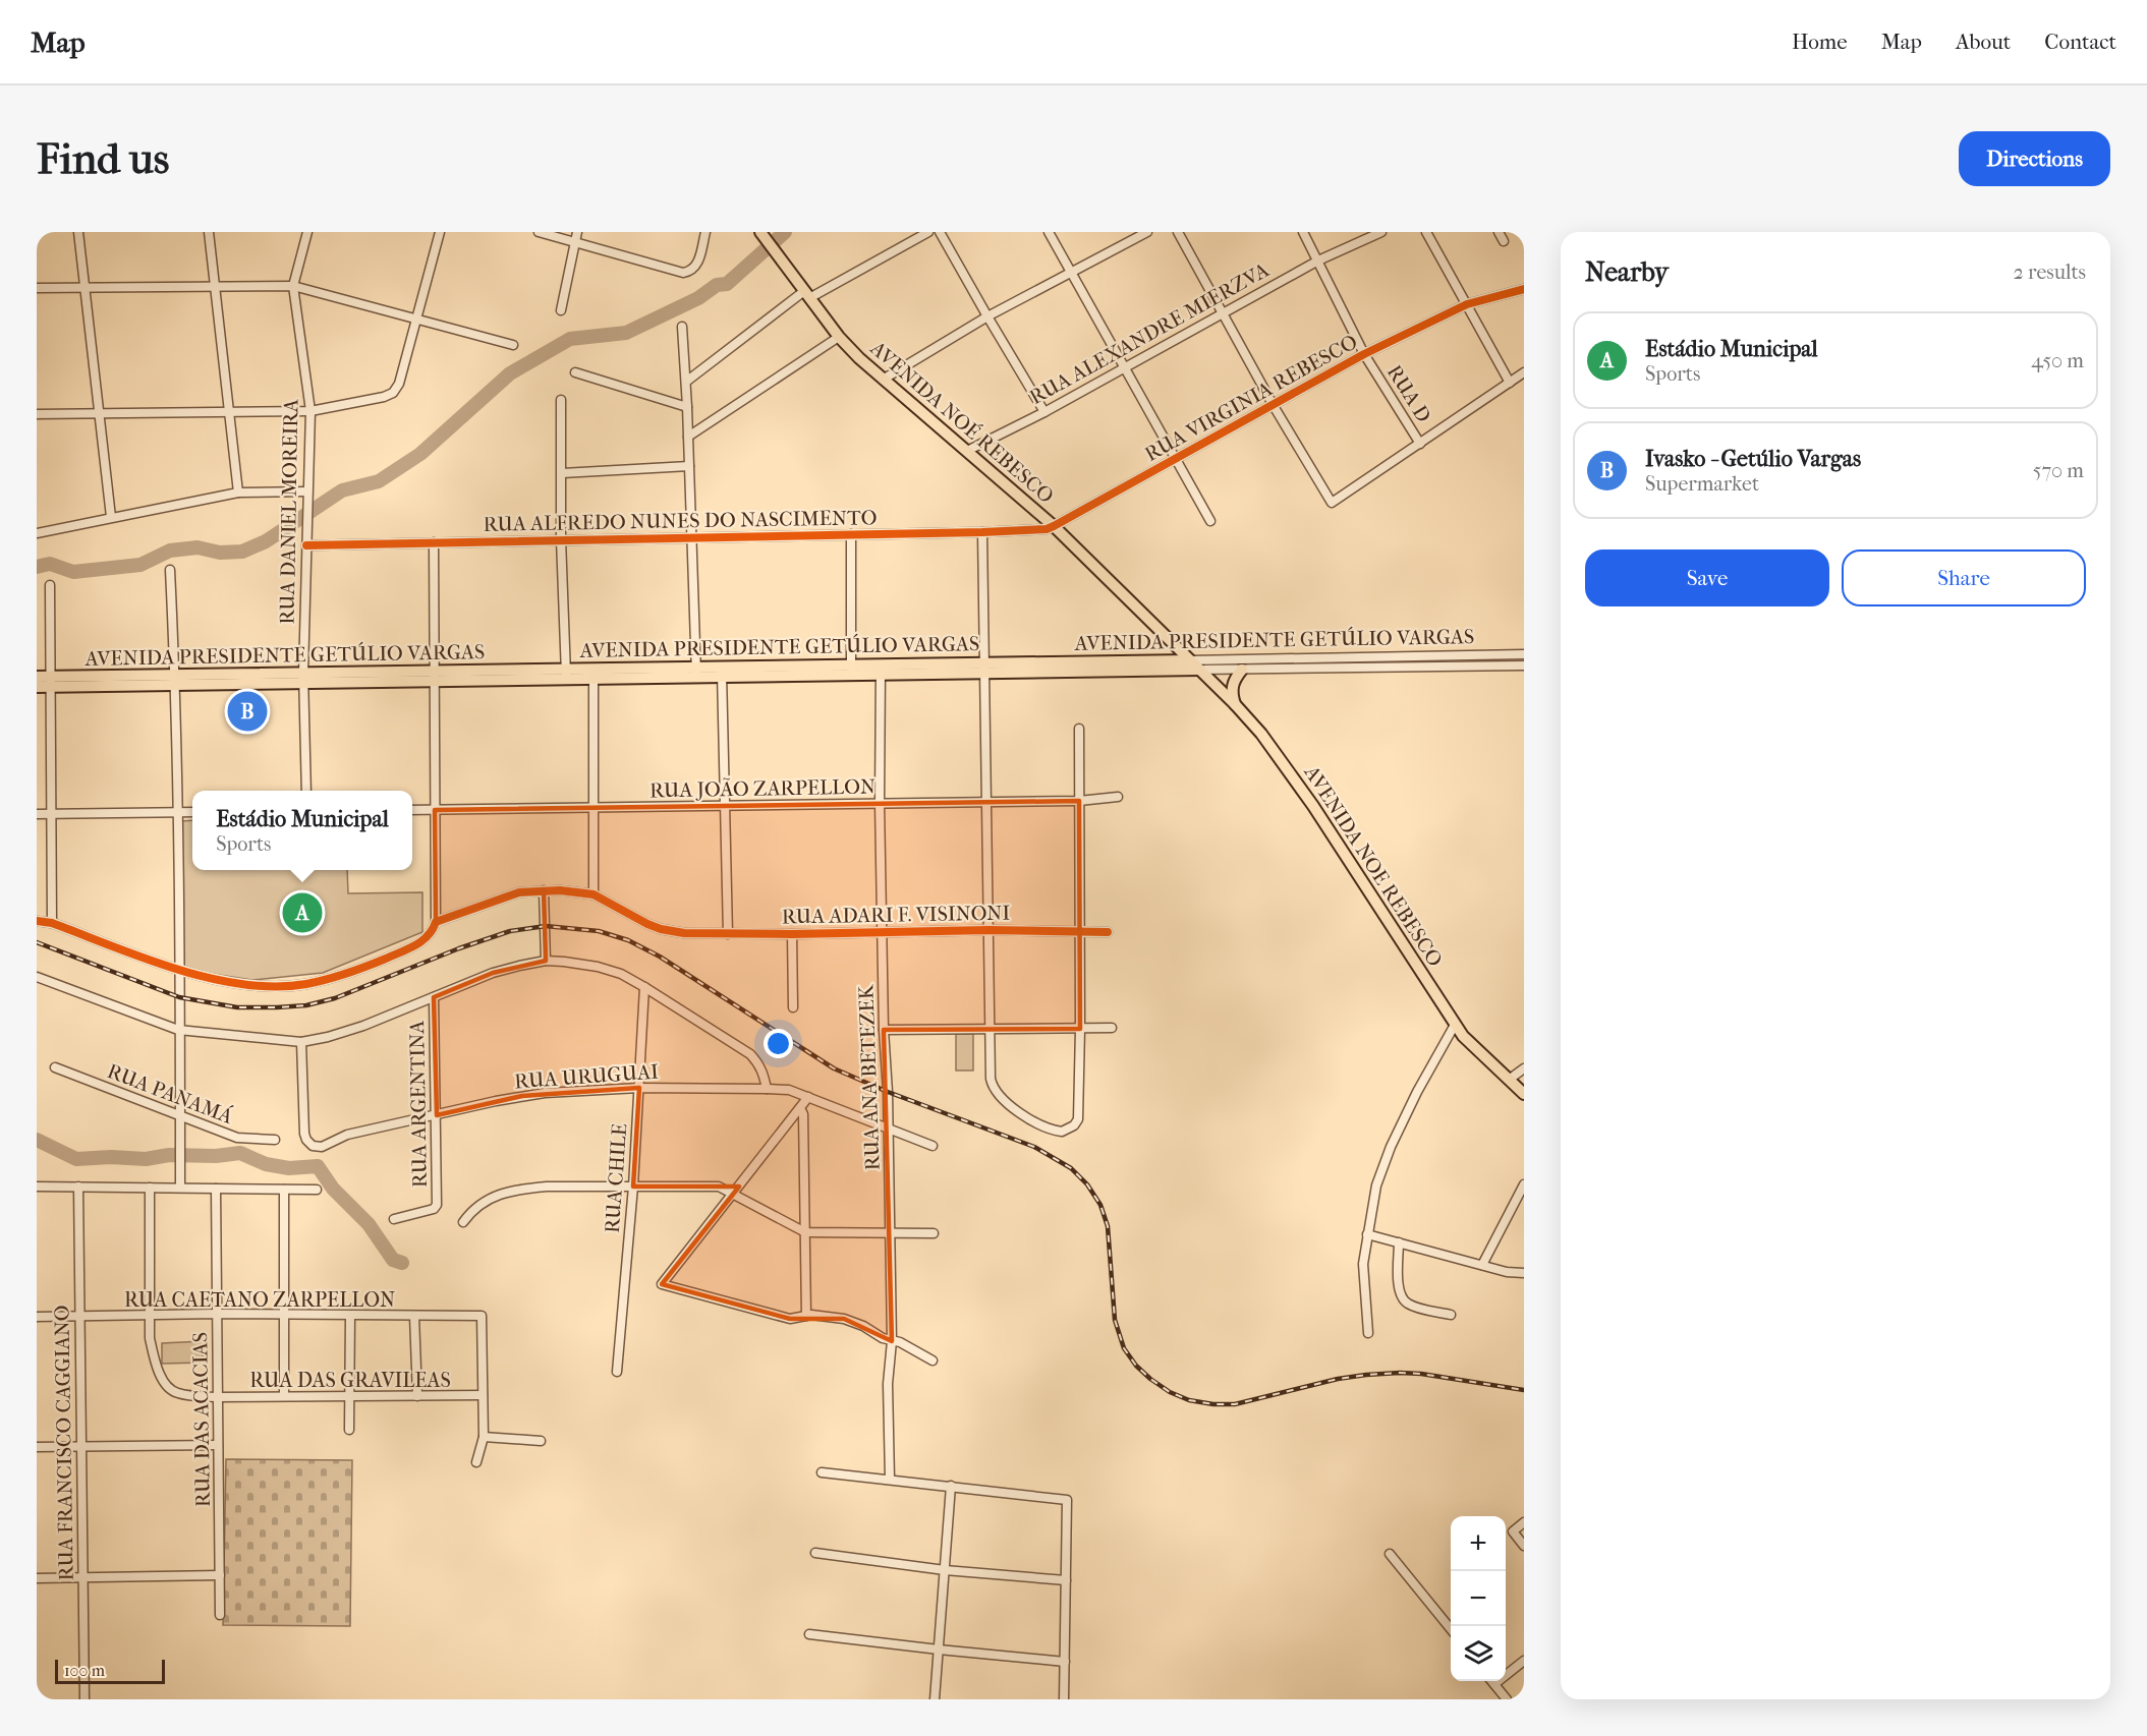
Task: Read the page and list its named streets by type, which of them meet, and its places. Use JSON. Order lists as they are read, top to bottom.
{
  "streets": {
    "main road": ["AVENIDA NOÉ REBESCO", "AVENIDA PRESIDENTE GETÚLIO VARGAS", "AVENIDA NOE REBESCO"],
    "street": [
      "RUA ALEXANDRE MIERZVA",
      "RUA D",
      "RUA VIRGINIA REBESCO",
      "RUA DANIEL MOREIRA",
      "RUA ALFREDO NUNES DO NASCIMENTO",
      "RUA JOÃO ZARPELLON",
      "RUA ADARI F. VISINONI",
      "RUA URUGUAI",
      "RUA ANA BETEZEK",
      "RUA PANAMÁ",
      "RUA ARGENTINA",
      "RUA CHILE",
      "RUA CAETANO ZARPELLON",
      "RUA DAS GRAVILEAS",
      "RUA DAS ACACIAS",
      "RUA FRANCISCO CAGGIANO"
    ]
  },
  "crossings": [
    ["RUA ALEXANDRE MIERZVA", "RUA D"],
    ["RUA ALEXANDRE MIERZVA", "AVENIDA NOÉ REBESCO"],
    ["RUA D", "RUA VIRGINIA REBESCO"],
    ["RUA VIRGINIA REBESCO", "AVENIDA NOÉ REBESCO"],
    ["RUA VIRGINIA REBESCO", "RUA ALFREDO NUNES DO NASCIMENTO"],
    ["AVENIDA NOÉ REBESCO", "RUA ALFREDO NUNES DO NASCIMENTO"],
    ["AVENIDA NOÉ REBESCO", "AVENIDA PRESIDENTE GETÚLIO VARGAS"],
    ["AVENIDA NOÉ REBESCO", "AVENIDA NOE REBESCO"],
    ["RUA DANIEL MOREIRA", "RUA ALFREDO NUNES DO NASCIMENTO"],
    ["RUA DANIEL MOREIRA", "AVENIDA PRESIDENTE GETÚLIO VARGAS"],
    ["AVENIDA PRESIDENTE GETÚLIO VARGAS", "AVENIDA NOE REBESCO"],
    ["AVENIDA PRESIDENTE GETÚLIO VARGAS", "RUA ANA BETEZEK"],
    ["RUA JOÃO ZARPELLON", "RUA ANA BETEZEK"],
    ["RUA ADARI F. VISINONI", "RUA ANA BETEZEK"],
    ["RUA URUGUAI", "RUA ANA BETEZEK"],
    ["RUA URUGUAI", "RUA ARGENTINA"],
    ["RUA URUGUAI", "RUA CHILE"],
    ["RUA CAETANO ZARPELLON", "RUA DAS GRAVILEAS"],
    ["RUA CAETANO ZARPELLON", "RUA DAS ACACIAS"],
    ["RUA CAETANO ZARPELLON", "RUA FRANCISCO CAGGIANO"],
    ["RUA DAS GRAVILEAS", "RUA DAS ACACIAS"]
  ],
  "scale_bar": "100 m",
  "page": {
    "header": "Map",
    "nav": [
      "Home",
      "Map",
      "About",
      "Contact"
    ],
    "buttons": [
      "Directions",
      ["Save", "Share"]
    ],
    "title": "Find us",
    "heading": ["Nearby", "2 results"],
    "list": [
      {
        "mark": "A",
        "name": "Estádio Municipal",
        "note": "Sports",
        "value": "450 m"
      },
      {
        "mark": "B",
        "name": "Ivasko - Getúlio Vargas",
        "note": "Supermarket",
        "value": "570 m"
      }
    ],
    "pins": ["B", "A"],
    "popup": ["Estádio Municipal", "Sports"],
    "map_buttons": ["+", "−"],
    "scale": "100 m"
  }
}
